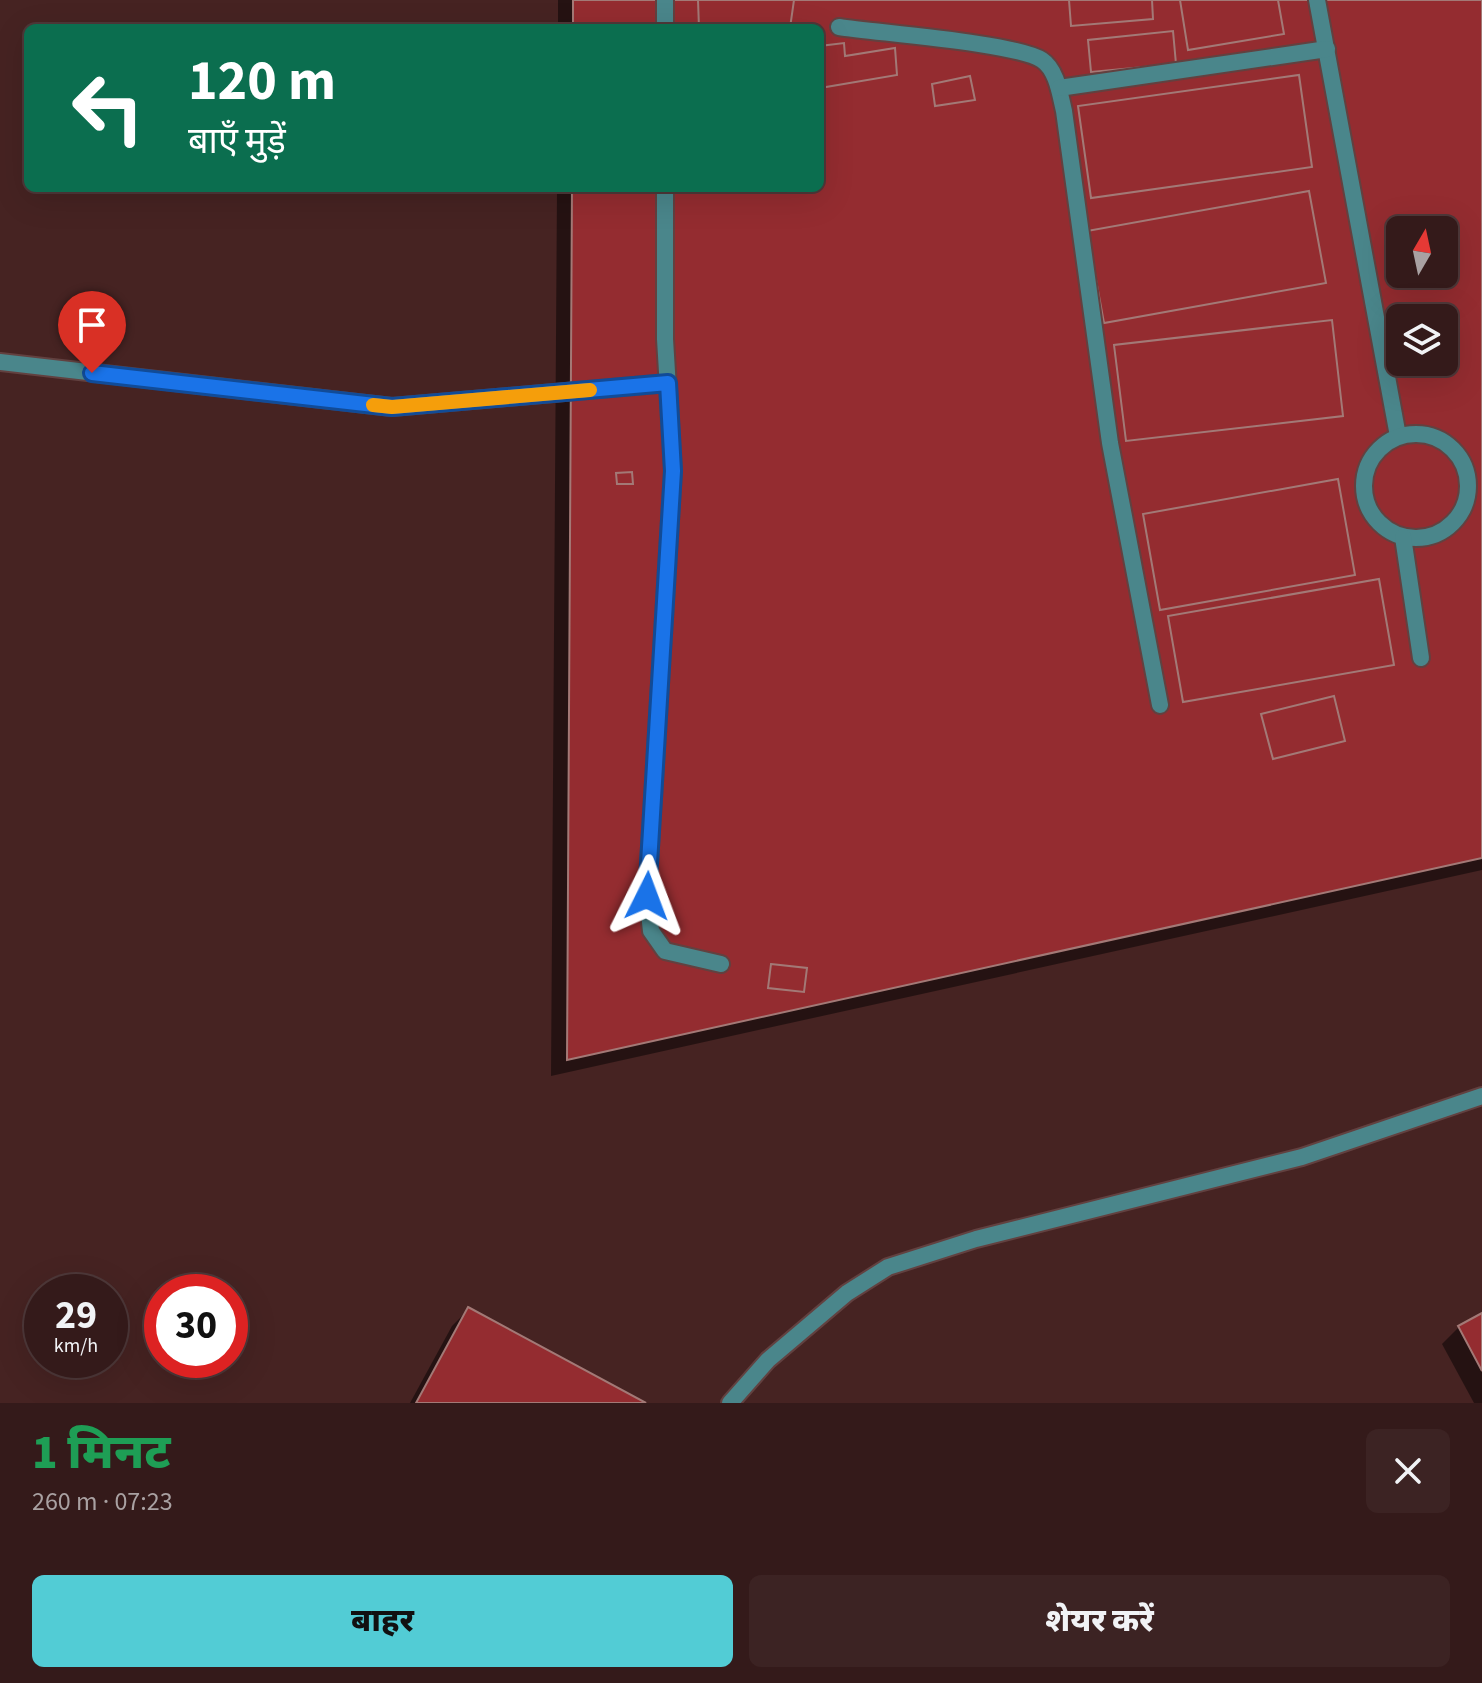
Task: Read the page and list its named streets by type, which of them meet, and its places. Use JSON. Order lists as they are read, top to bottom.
{
  "north": "top",
  "page": {
    "turn": ["120 m", "बाएँ मुड़ें"],
    "speed": "29 km/h",
    "limit": "30",
    "heading": ["1 मिनट", "260 m · 07:23"],
    "buttons": ["बाहर", "शेयर करें"]
  }
}
